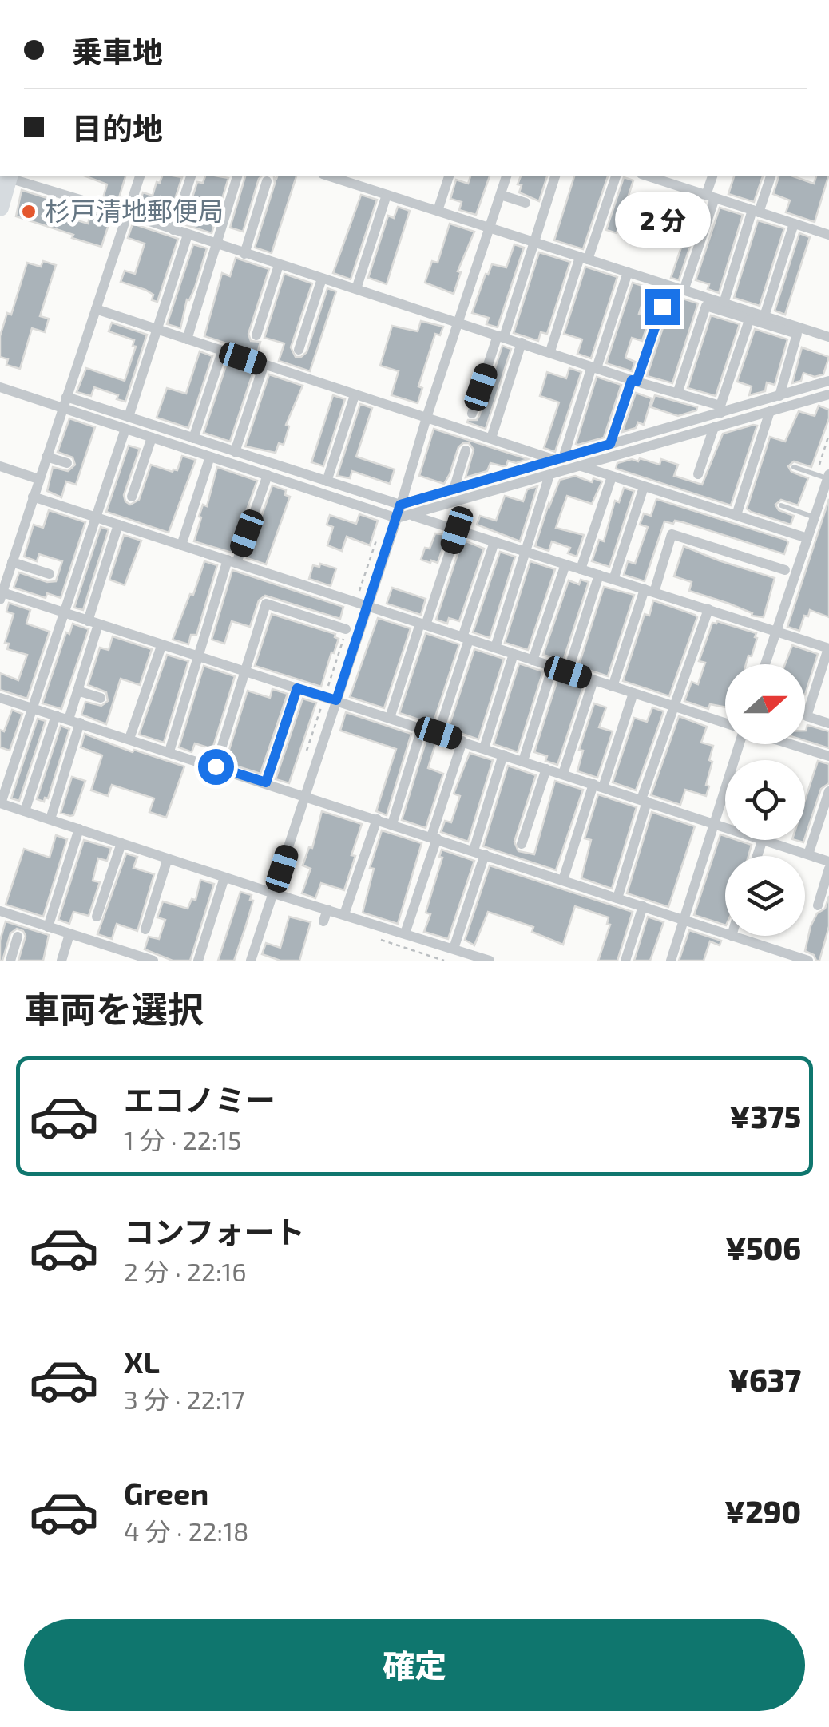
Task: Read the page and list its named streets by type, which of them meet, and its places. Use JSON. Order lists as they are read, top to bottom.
{
  "places": ["杉戸清地郵便局"],
  "north": "right",
  "page": {
    "banner": ["乗車地", "目的地"],
    "bubble": "2 分",
    "heading": "車両を選択",
    "list": [
      {
        "name": "エコノミー",
        "note": "1 分 · 22:15",
        "value": "¥375"
      },
      {
        "name": "コンフォート",
        "note": "2 分 · 22:16",
        "value": "¥506"
      },
      {
        "name": "XL",
        "note": "3 分 · 22:17",
        "value": "¥637"
      },
      {
        "name": "Green",
        "note": "4 分 · 22:18",
        "value": "¥290"
      }
    ],
    "buttons": "確定"
  }
}
